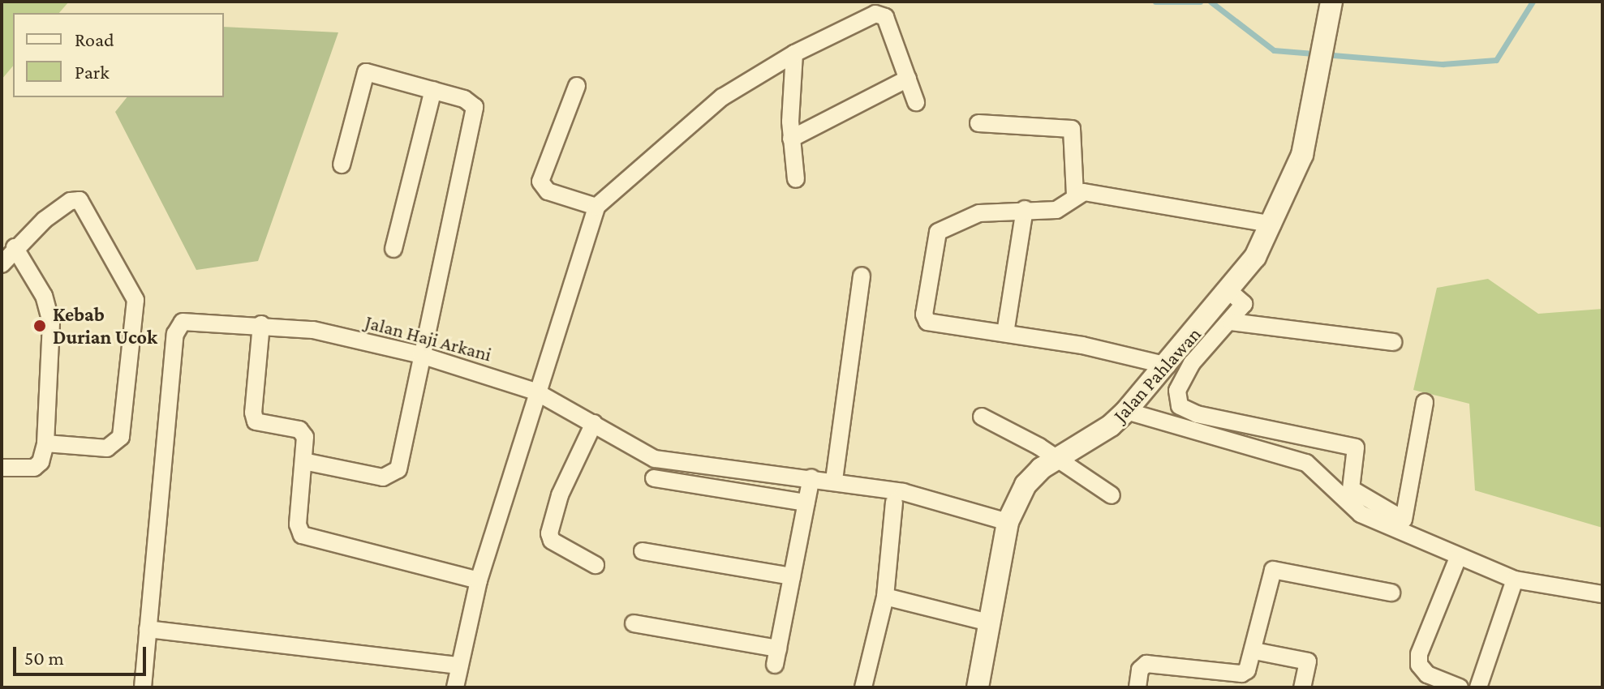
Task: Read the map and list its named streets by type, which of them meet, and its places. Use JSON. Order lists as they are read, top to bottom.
{
  "streets": {
    "street": ["Jalan Haji Arkani", "Jalan Pahlawan"]
  },
  "crossings": [
    ["Jalan Haji Arkani", "Jalan Pahlawan"]
  ],
  "places": ["Kebab Durian Ucok"],
  "legend": ["Road", "Park"],
  "scale_bar": "50 m"
}
